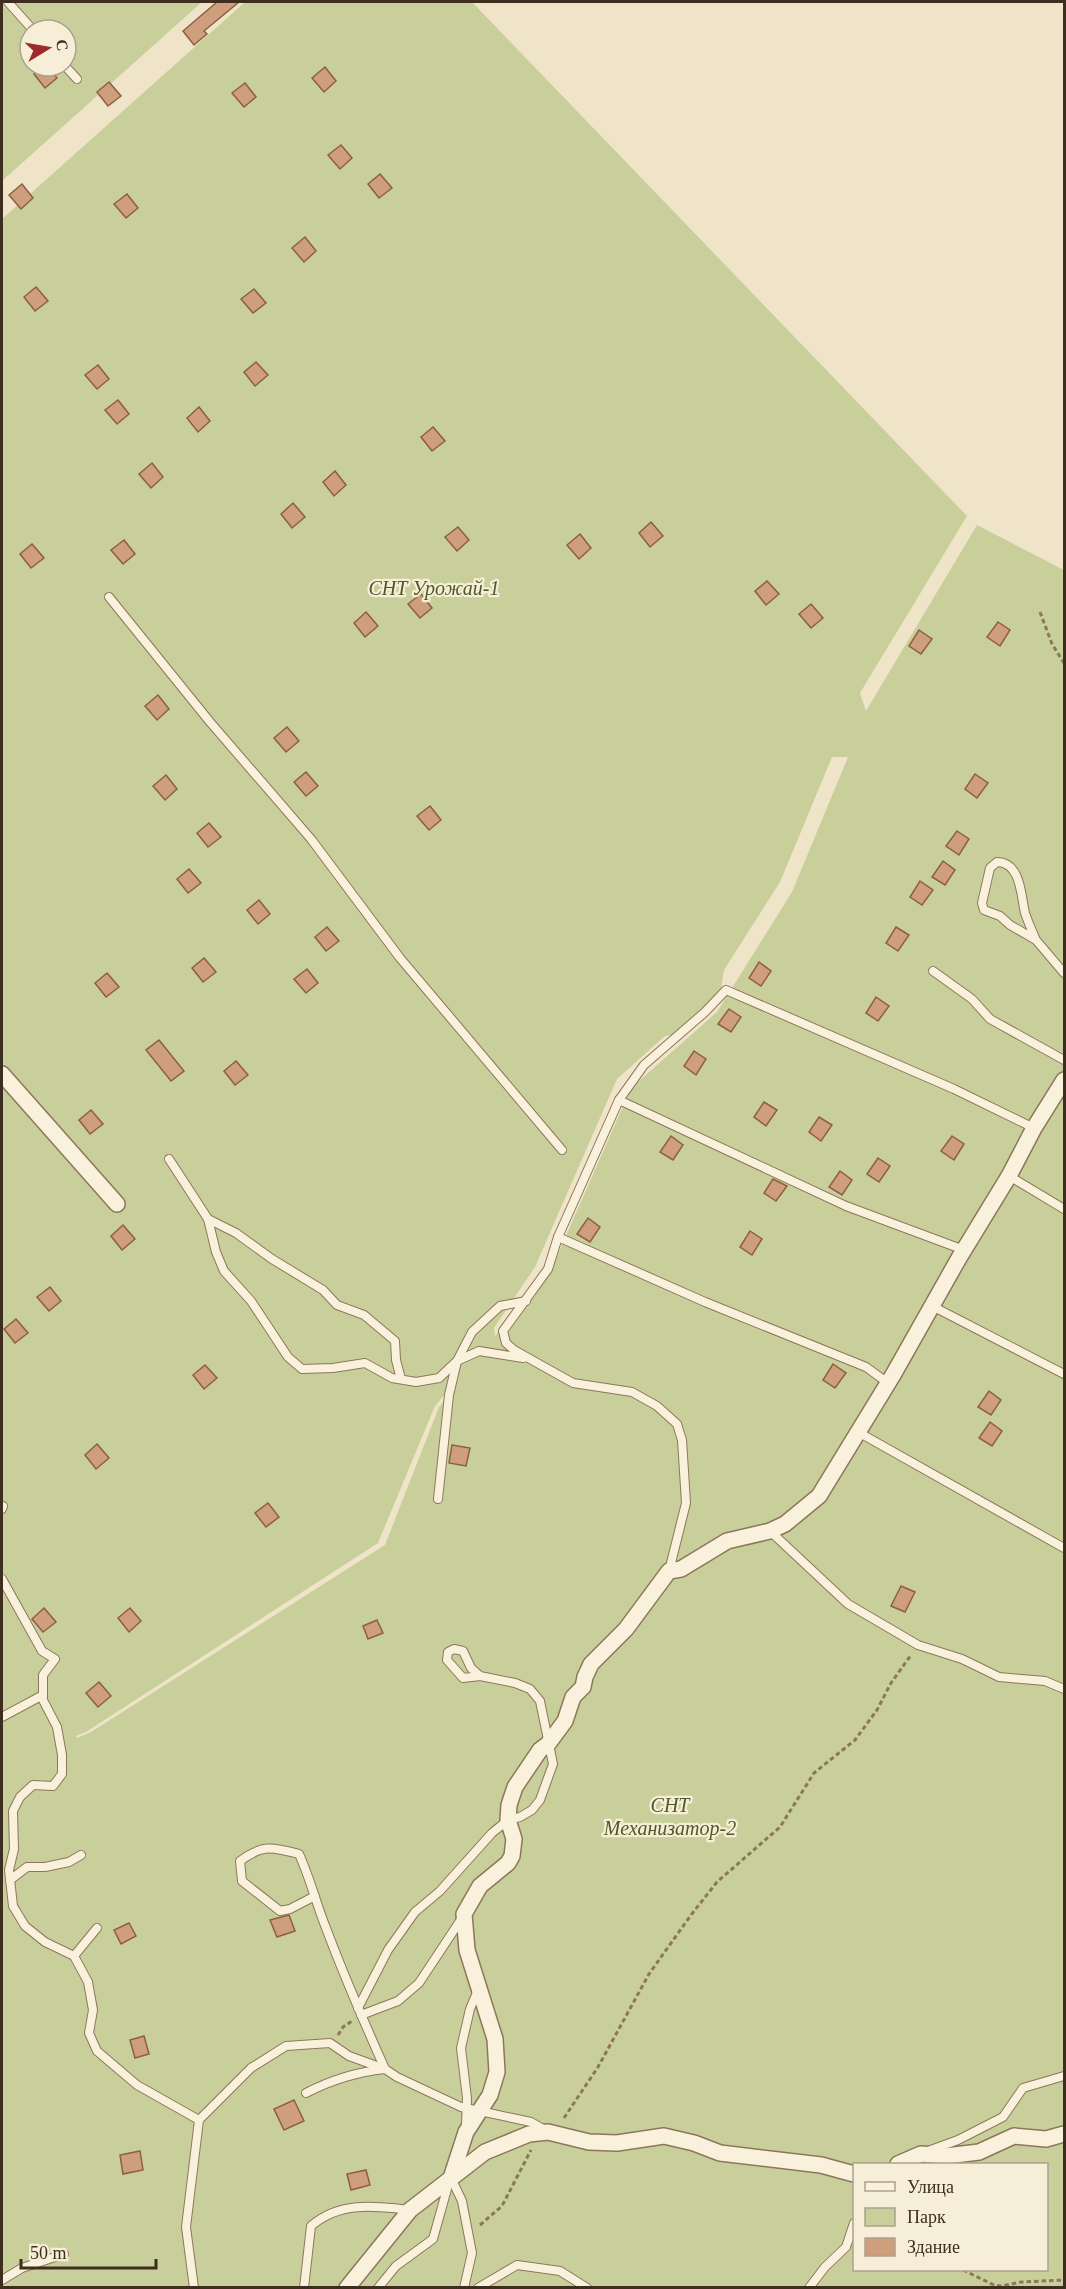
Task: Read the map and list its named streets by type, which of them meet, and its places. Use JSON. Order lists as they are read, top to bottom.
{
  "parks": ["СНТ Урожай-1", "СНТ Механизатор-2"],
  "legend": ["Улица", "Парк", "Здание"],
  "scale_bar": "50 m",
  "north": "right"
}
